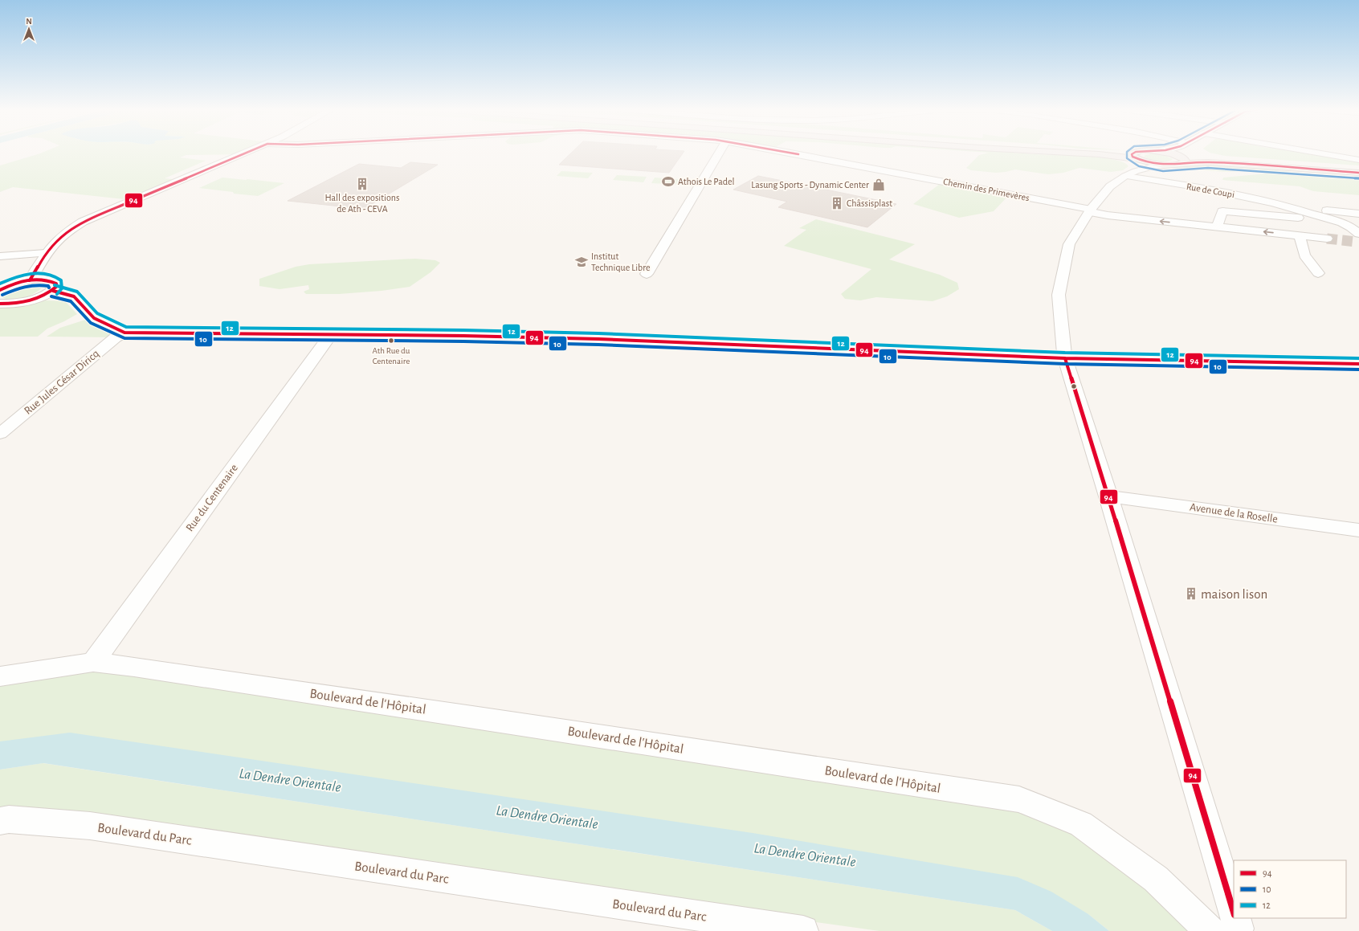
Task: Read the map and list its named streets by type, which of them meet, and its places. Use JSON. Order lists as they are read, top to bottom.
{
  "streets": {
    "street": [
      "Chemin des Primevères",
      "Rue de Coupi",
      "Rue Jules César Diricq",
      "Rue du Centenaire",
      "Avenue de la Roselle",
      "Boulevard de l'Hôpital",
      "Boulevard du Parc"
    ]
  },
  "crossings": [
    ["Rue du Centenaire", "Boulevard de l'Hôpital"]
  ],
  "water": ["La Dendre Orientale"],
  "places": {
    "sports": ["Athois Le Padel"],
    "building": ["Hall des expositions de Ath - CEVA", "Châssisplast", "maison lison"],
    "shop": ["Lasung Sports - Dynamic Center"],
    "school or university": ["Institut Technique Libre"],
    "other": ["Ath Rue du Centenaire"]
  },
  "lines": ["transit line 94", "transit line 10", "transit line 12"],
  "legend": ["94", "10", "12"],
  "north": "top"
}
